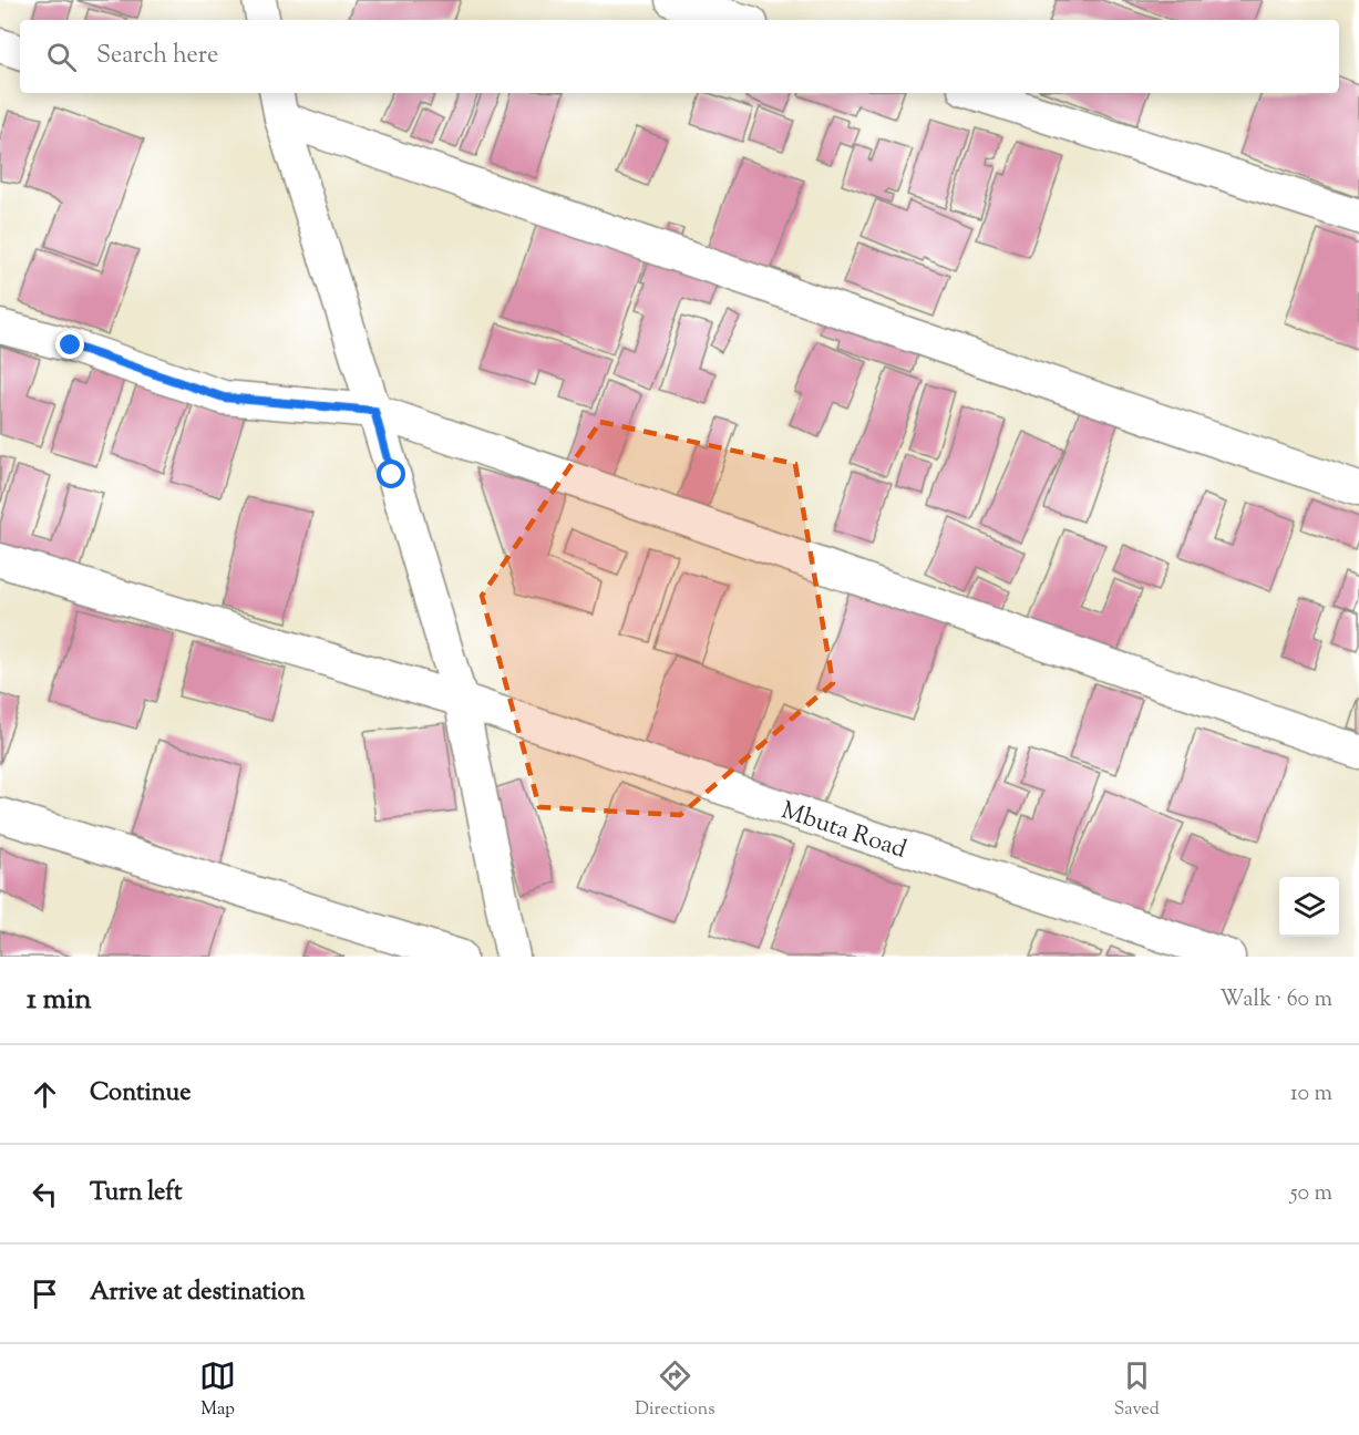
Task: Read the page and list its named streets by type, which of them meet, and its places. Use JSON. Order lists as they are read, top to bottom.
{
  "streets": {
    "street": ["Mbuta Road"]
  },
  "page": {
    "search": "Search here",
    "heading": ["1 min", "Walk · 60 m"],
    "list": [
      ["Continue", "10 m"],
      ["Turn left", "50 m"],
      "Arrive at destination"
    ],
    "nav": ["Map", "Directions", "Saved"]
  }
}
